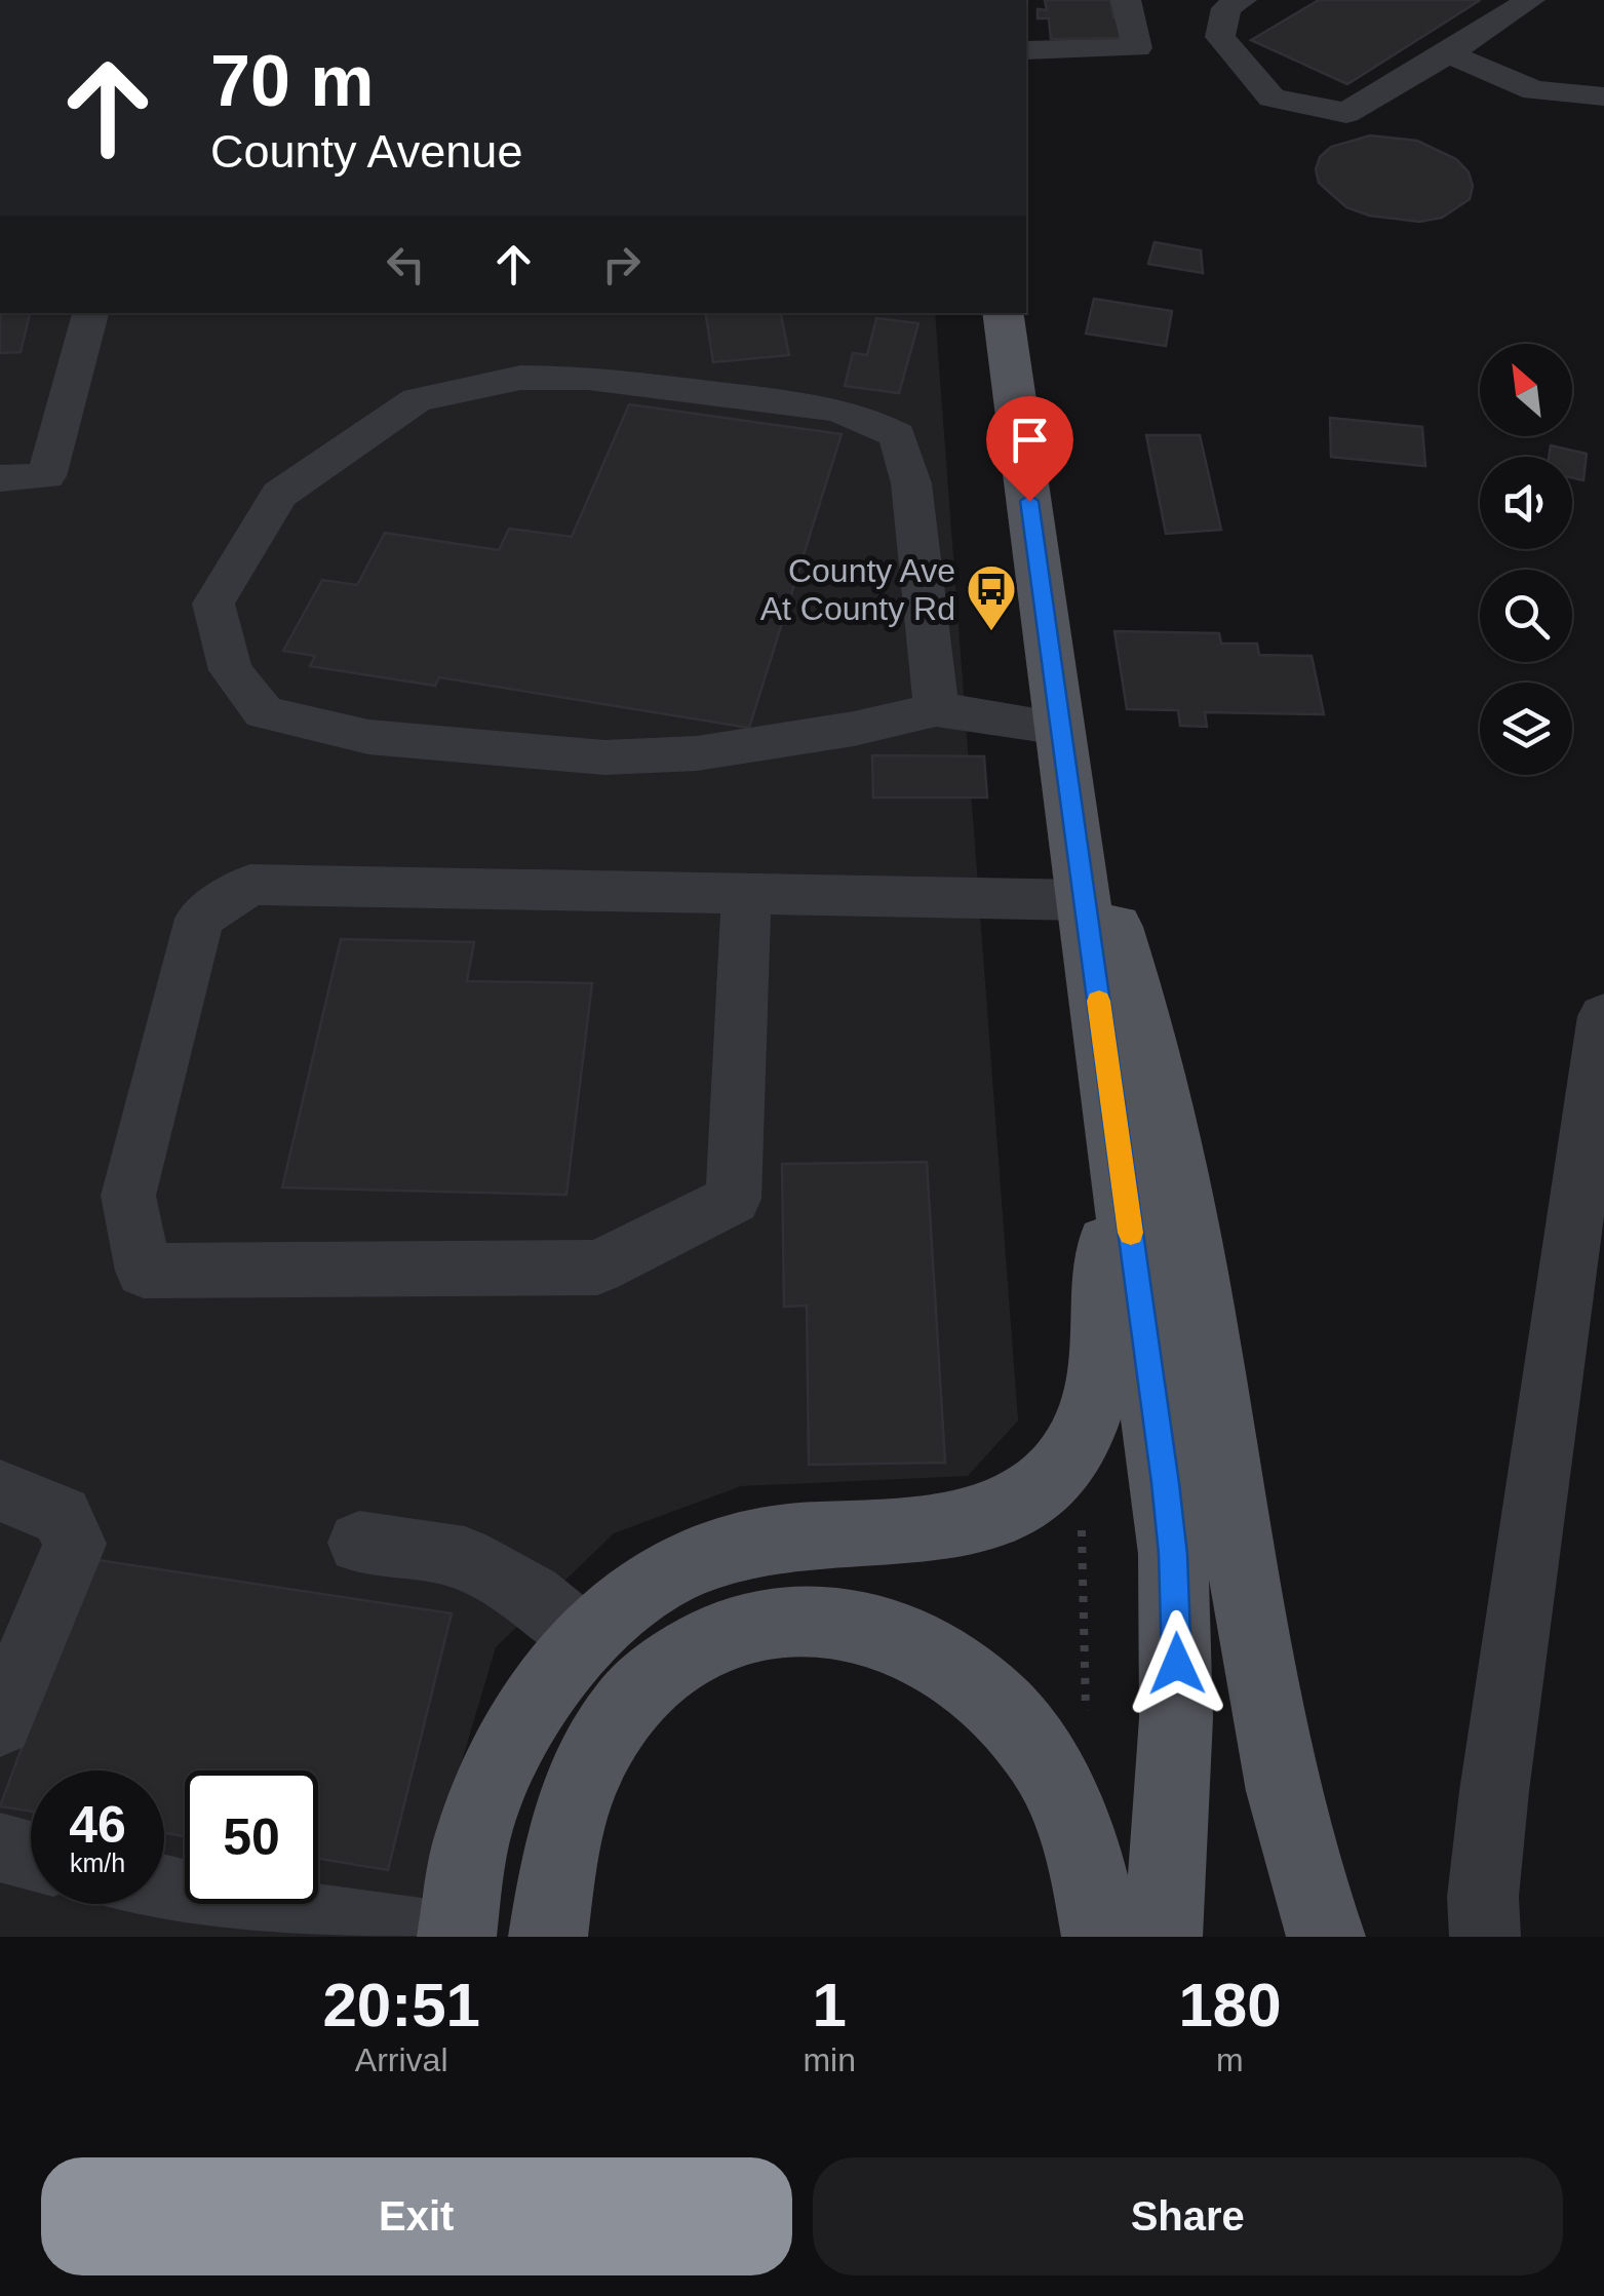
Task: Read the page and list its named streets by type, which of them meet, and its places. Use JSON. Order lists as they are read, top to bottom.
{
  "places": {
    "bus stop": ["County Ave At County Rd"]
  },
  "north": "top left",
  "page": {
    "turn": ["70 m", "County Avenue"],
    "speed": "46 km/h",
    "limit": "50",
    "eta": [
      "20:51",
      "Arrival",
      "1",
      "min",
      "180",
      "m"
    ],
    "buttons": ["Exit", "Share"]
  }
}
